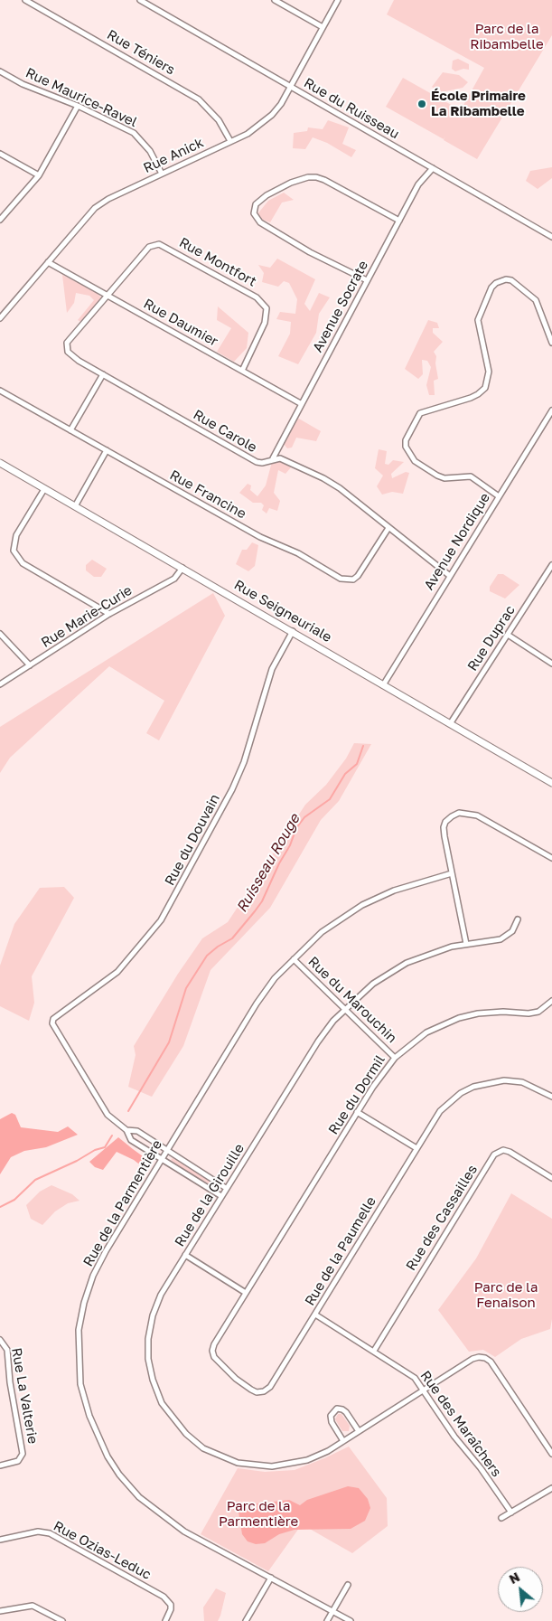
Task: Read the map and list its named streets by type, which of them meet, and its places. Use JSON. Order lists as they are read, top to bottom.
{
  "streets": {
    "street": [
      "Rue Téniers",
      "Rue Maurice-Ravel",
      "Rue du Ruisseau",
      "Rue Anick",
      "Rue Montfort",
      "Avenue Socrate",
      "Rue Daumier",
      "Rue Carole",
      "Rue Francine",
      "Avenue Nordique",
      "Rue Seigneuriale",
      "Rue Marie-Curie",
      "Rue Duprac",
      "Rue du Douvain",
      "Rue du Marouchin",
      "Rue du Dormil",
      "Rue de la Girouille",
      "Rue de la Parmentière",
      "Rue des Cassailles",
      "Rue de la Paumelle",
      "Rue La Valterie",
      "Rue des Maraîchers",
      "Rue Ozias-Leduc"
    ]
  },
  "crossings": [
    ["Rue Téniers", "Rue Anick"],
    ["Rue Maurice-Ravel", "Rue Anick"],
    ["Rue du Ruisseau", "Rue Anick"],
    ["Rue du Ruisseau", "Avenue Socrate"],
    ["Rue Anick", "Rue Daumier"],
    ["Rue Montfort", "Rue Daumier"],
    ["Rue Montfort", "Rue Carole"],
    ["Avenue Socrate", "Rue Daumier"],
    ["Avenue Socrate", "Rue Carole"],
    ["Rue Daumier", "Rue Carole"],
    ["Rue Carole", "Rue Francine"],
    ["Rue Carole", "Avenue Nordique"],
    ["Avenue Nordique", "Rue Seigneuriale"],
    ["Rue Seigneuriale", "Rue Marie-Curie"],
    ["Rue Seigneuriale", "Rue Duprac"],
    ["Rue Seigneuriale", "Rue du Douvain"],
    ["Rue du Marouchin", "Rue du Dormil"],
    ["Rue du Marouchin", "Rue de la Girouille"],
    ["Rue du Marouchin", "Rue de la Parmentière"],
    ["Rue du Dormil", "Rue de la Paumelle"],
    ["Rue de la Girouille", "Rue des Maraîchers"],
    ["Rue des Cassailles", "Rue des Maraîchers"],
    ["Rue de la Paumelle", "Rue des Maraîchers"]
  ],
  "water": ["Ruisseau Rouge"],
  "parks": ["Parc de la Ribambelle", "Parc de la Fenaison", "Parc de la Parmentière"],
  "places": ["École Primaire La Ribambelle"],
  "north": "top left"
}
